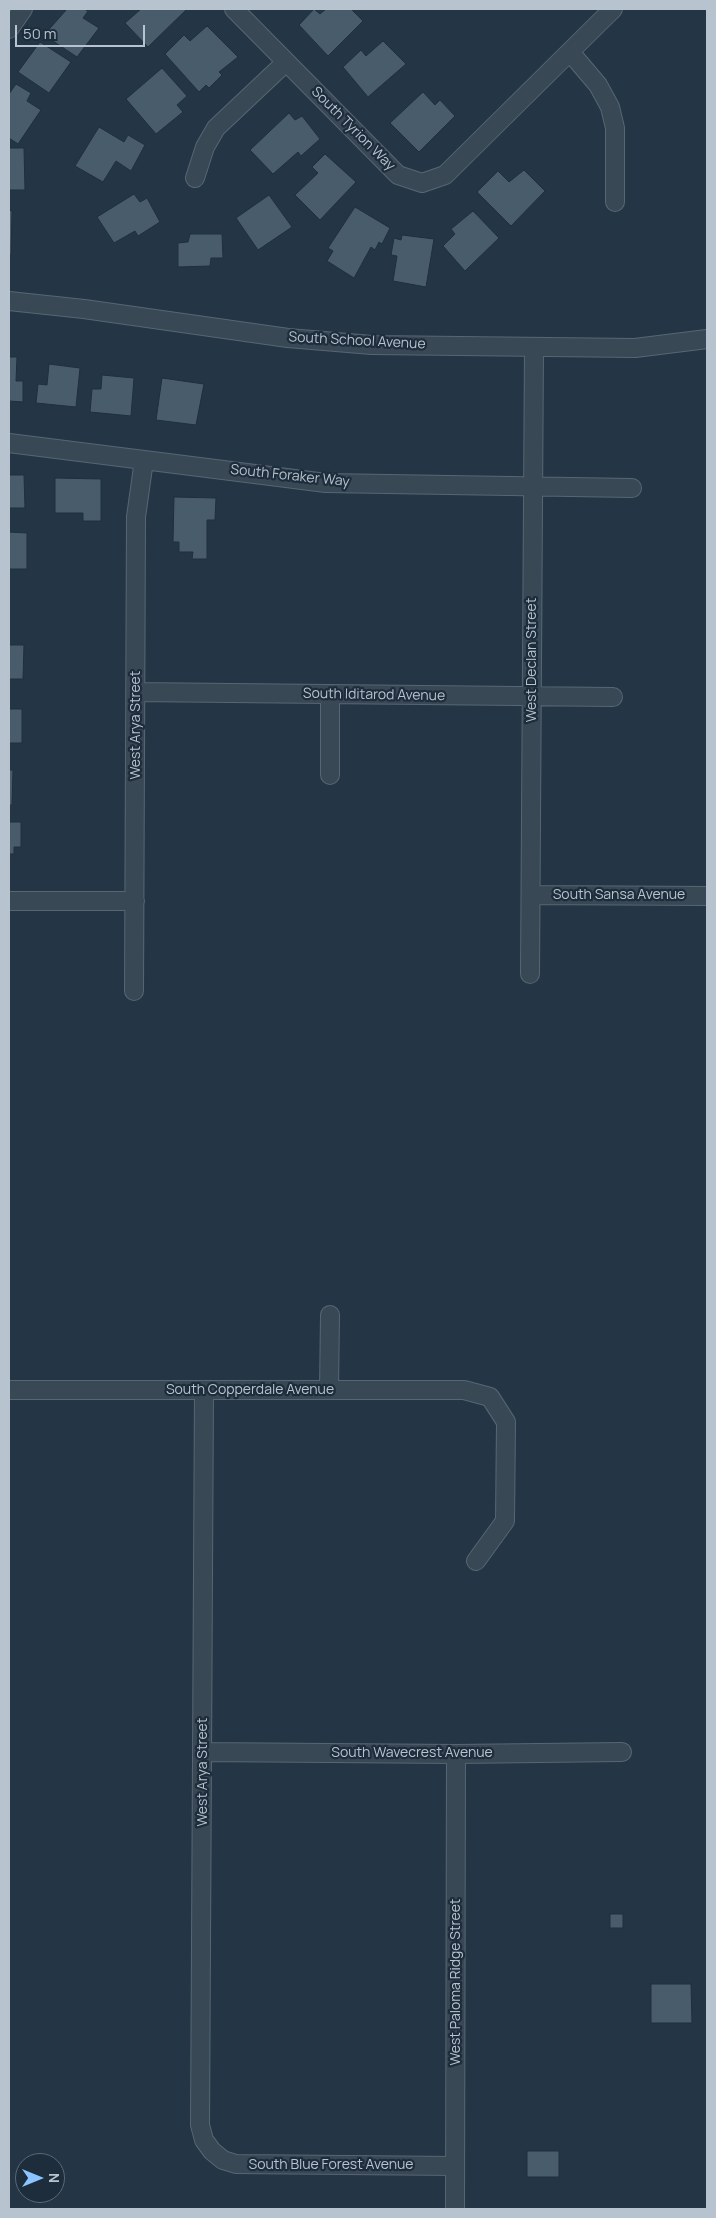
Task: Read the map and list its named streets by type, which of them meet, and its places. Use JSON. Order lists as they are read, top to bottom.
{
  "streets": {
    "street": [
      "South Tyrion Way",
      "South School Avenue",
      "South Foraker Way",
      "West Declan Street",
      "South Iditarod Avenue",
      "West Arya Street",
      "South Sansa Avenue",
      "South Copperdale Avenue",
      "South Wavecrest Avenue",
      "West Paloma Ridge Street",
      "South Blue Forest Avenue"
    ]
  },
  "crossings": [
    ["South School Avenue", "West Declan Street"],
    ["South Foraker Way", "West Declan Street"],
    ["South Foraker Way", "West Arya Street"],
    ["West Declan Street", "South Iditarod Avenue"],
    ["West Declan Street", "South Sansa Avenue"],
    ["South Iditarod Avenue", "West Arya Street"],
    ["West Arya Street", "South Copperdale Avenue"],
    ["West Arya Street", "South Wavecrest Avenue"],
    ["West Arya Street", "South Blue Forest Avenue"],
    ["South Wavecrest Avenue", "West Paloma Ridge Street"],
    ["West Paloma Ridge Street", "South Blue Forest Avenue"]
  ],
  "scale_bar": "50 m",
  "north": "right"
}
